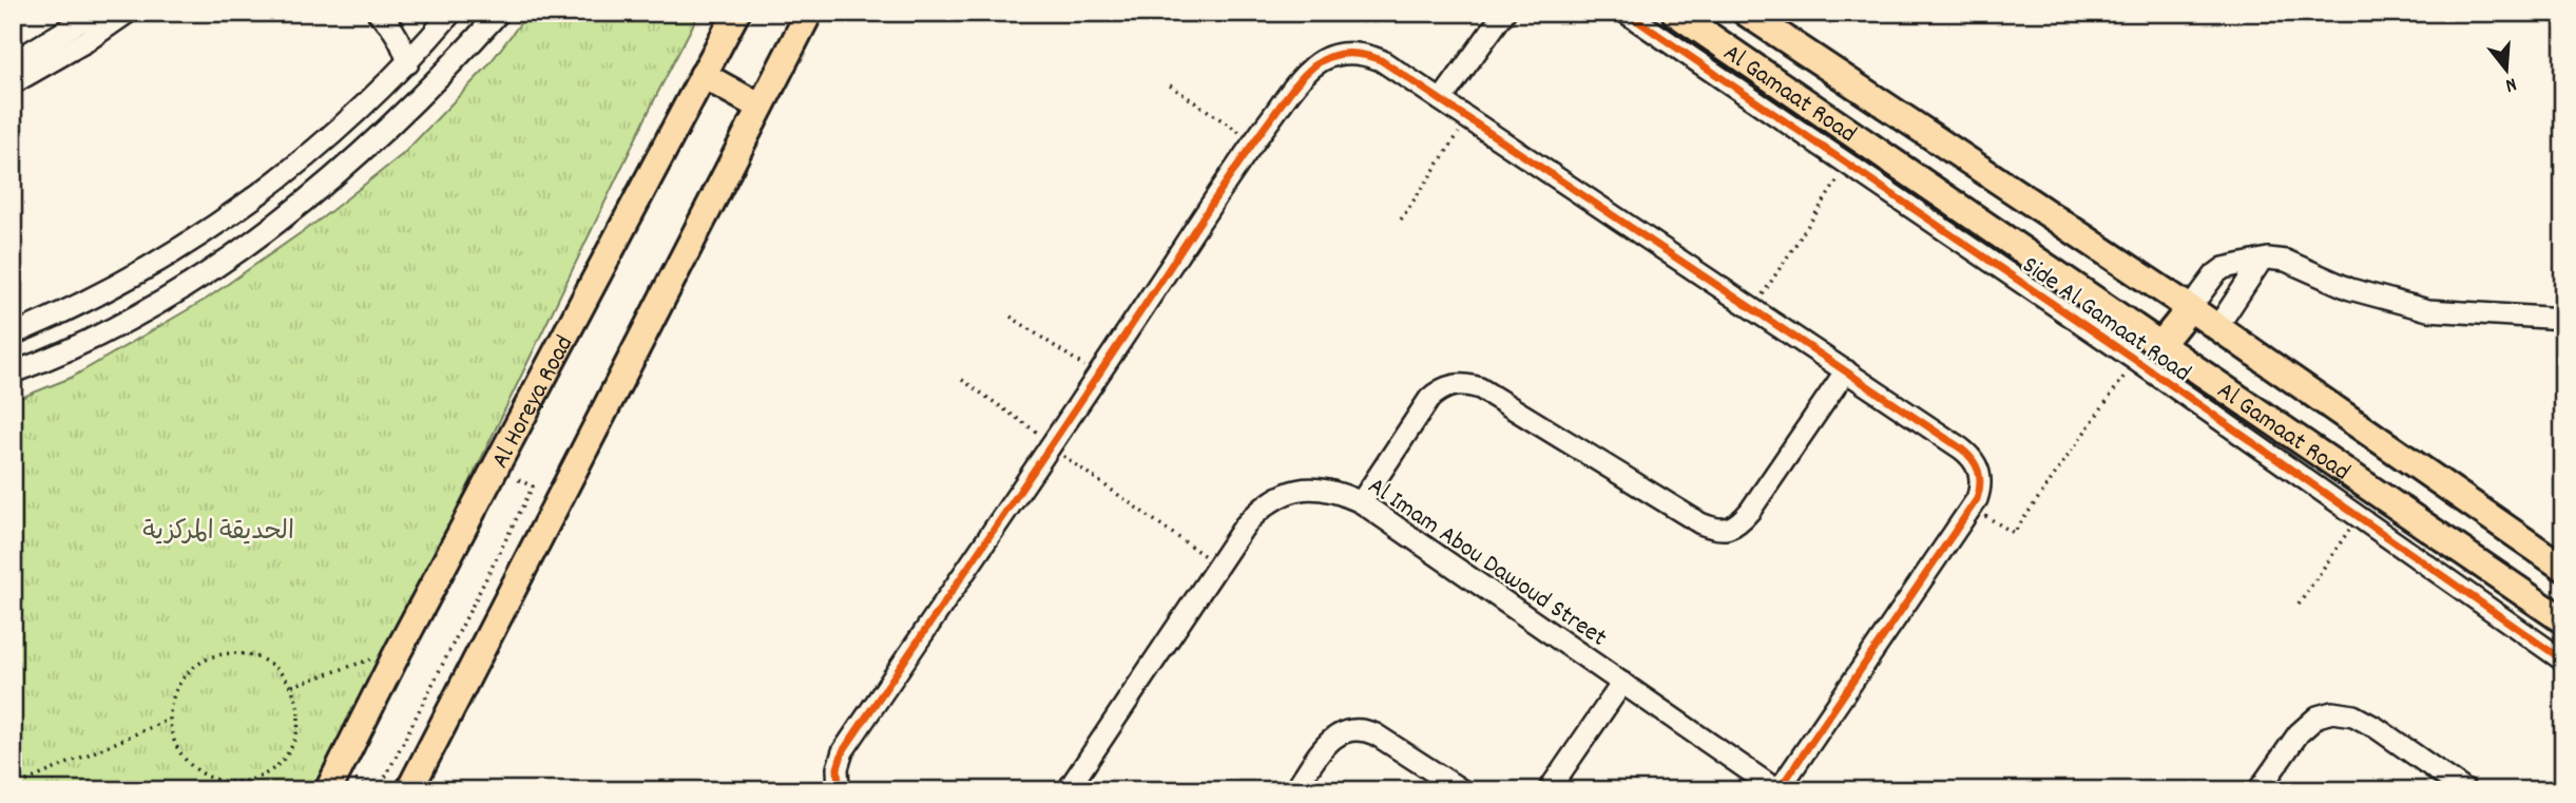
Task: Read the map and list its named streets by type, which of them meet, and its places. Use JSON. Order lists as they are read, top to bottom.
{
  "streets": {
    "main road": ["Al Gamaat Road", "Al Horeya Road"],
    "street": ["Side Al Gamaat Road", "Al Imam Abou Dawoud Street"]
  },
  "parks": ["الحديقة المركزية"],
  "north": "bottom"
}
